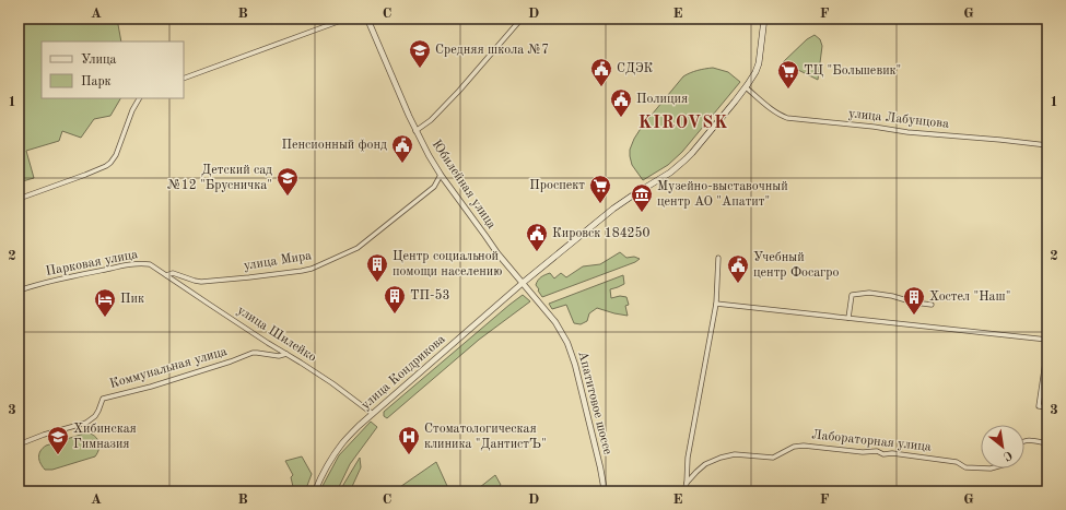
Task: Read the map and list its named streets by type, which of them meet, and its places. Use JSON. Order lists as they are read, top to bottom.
{
  "streets": {
    "street": [
      "улица Лабунцова",
      "Юбилейная улица",
      "улица Мира",
      "Парковая улица",
      "улица Шилейко",
      "Коммунальная улица",
      "улица Кондрикова",
      "Апатитовое шоссе",
      "Лабораторная улица"
    ]
  },
  "crossings": [
    ["Юбилейная улица", "улица Мира"],
    ["Юбилейная улица", "улица Кондрикова"],
    ["Юбилейная улица", "Апатитовое шоссе"],
    ["улица Мира", "Парковая улица"],
    ["улица Мира", "улица Шилейко"],
    ["Парковая улица", "улица Шилейко"],
    ["улица Шилейко", "Коммунальная улица"],
    ["улица Шилейко", "улица Кондрикова"],
    ["улица Кондрикова", "Апатитовое шоссе"]
  ],
  "districts": ["KIROVSK"],
  "places": {
    "school or university": ["Средняя школа №7", "Детский сад №12 \"Брусничка\"", "Хибинская Гимназия"],
    "public building": [
      "СДЭК",
      "Полиция",
      "Пенсионный фонд",
      "Кировск 184250",
      "Учебный центр Фосагро"
    ],
    "supermarket": ["ТЦ \"Большевик\"", "Проспект"],
    "museum": ["Музейно-выставочный центр АО \"Апатит\""],
    "building": ["Центр социальной помощи населению", "ТП-53", "Хостел \"Наш\""],
    "hotel": ["Пик"],
    "hospital": ["Стоматологическая клиника \"ДантистЪ\""]
  },
  "legend": ["Улица", "Парк"],
  "north": "bottom right",
  "grid": {
    "columns": [
      "A",
      "B",
      "C",
      "D",
      "E",
      "F",
      "G"
    ],
    "rows": ["1", "2", "3"]
  }
}
